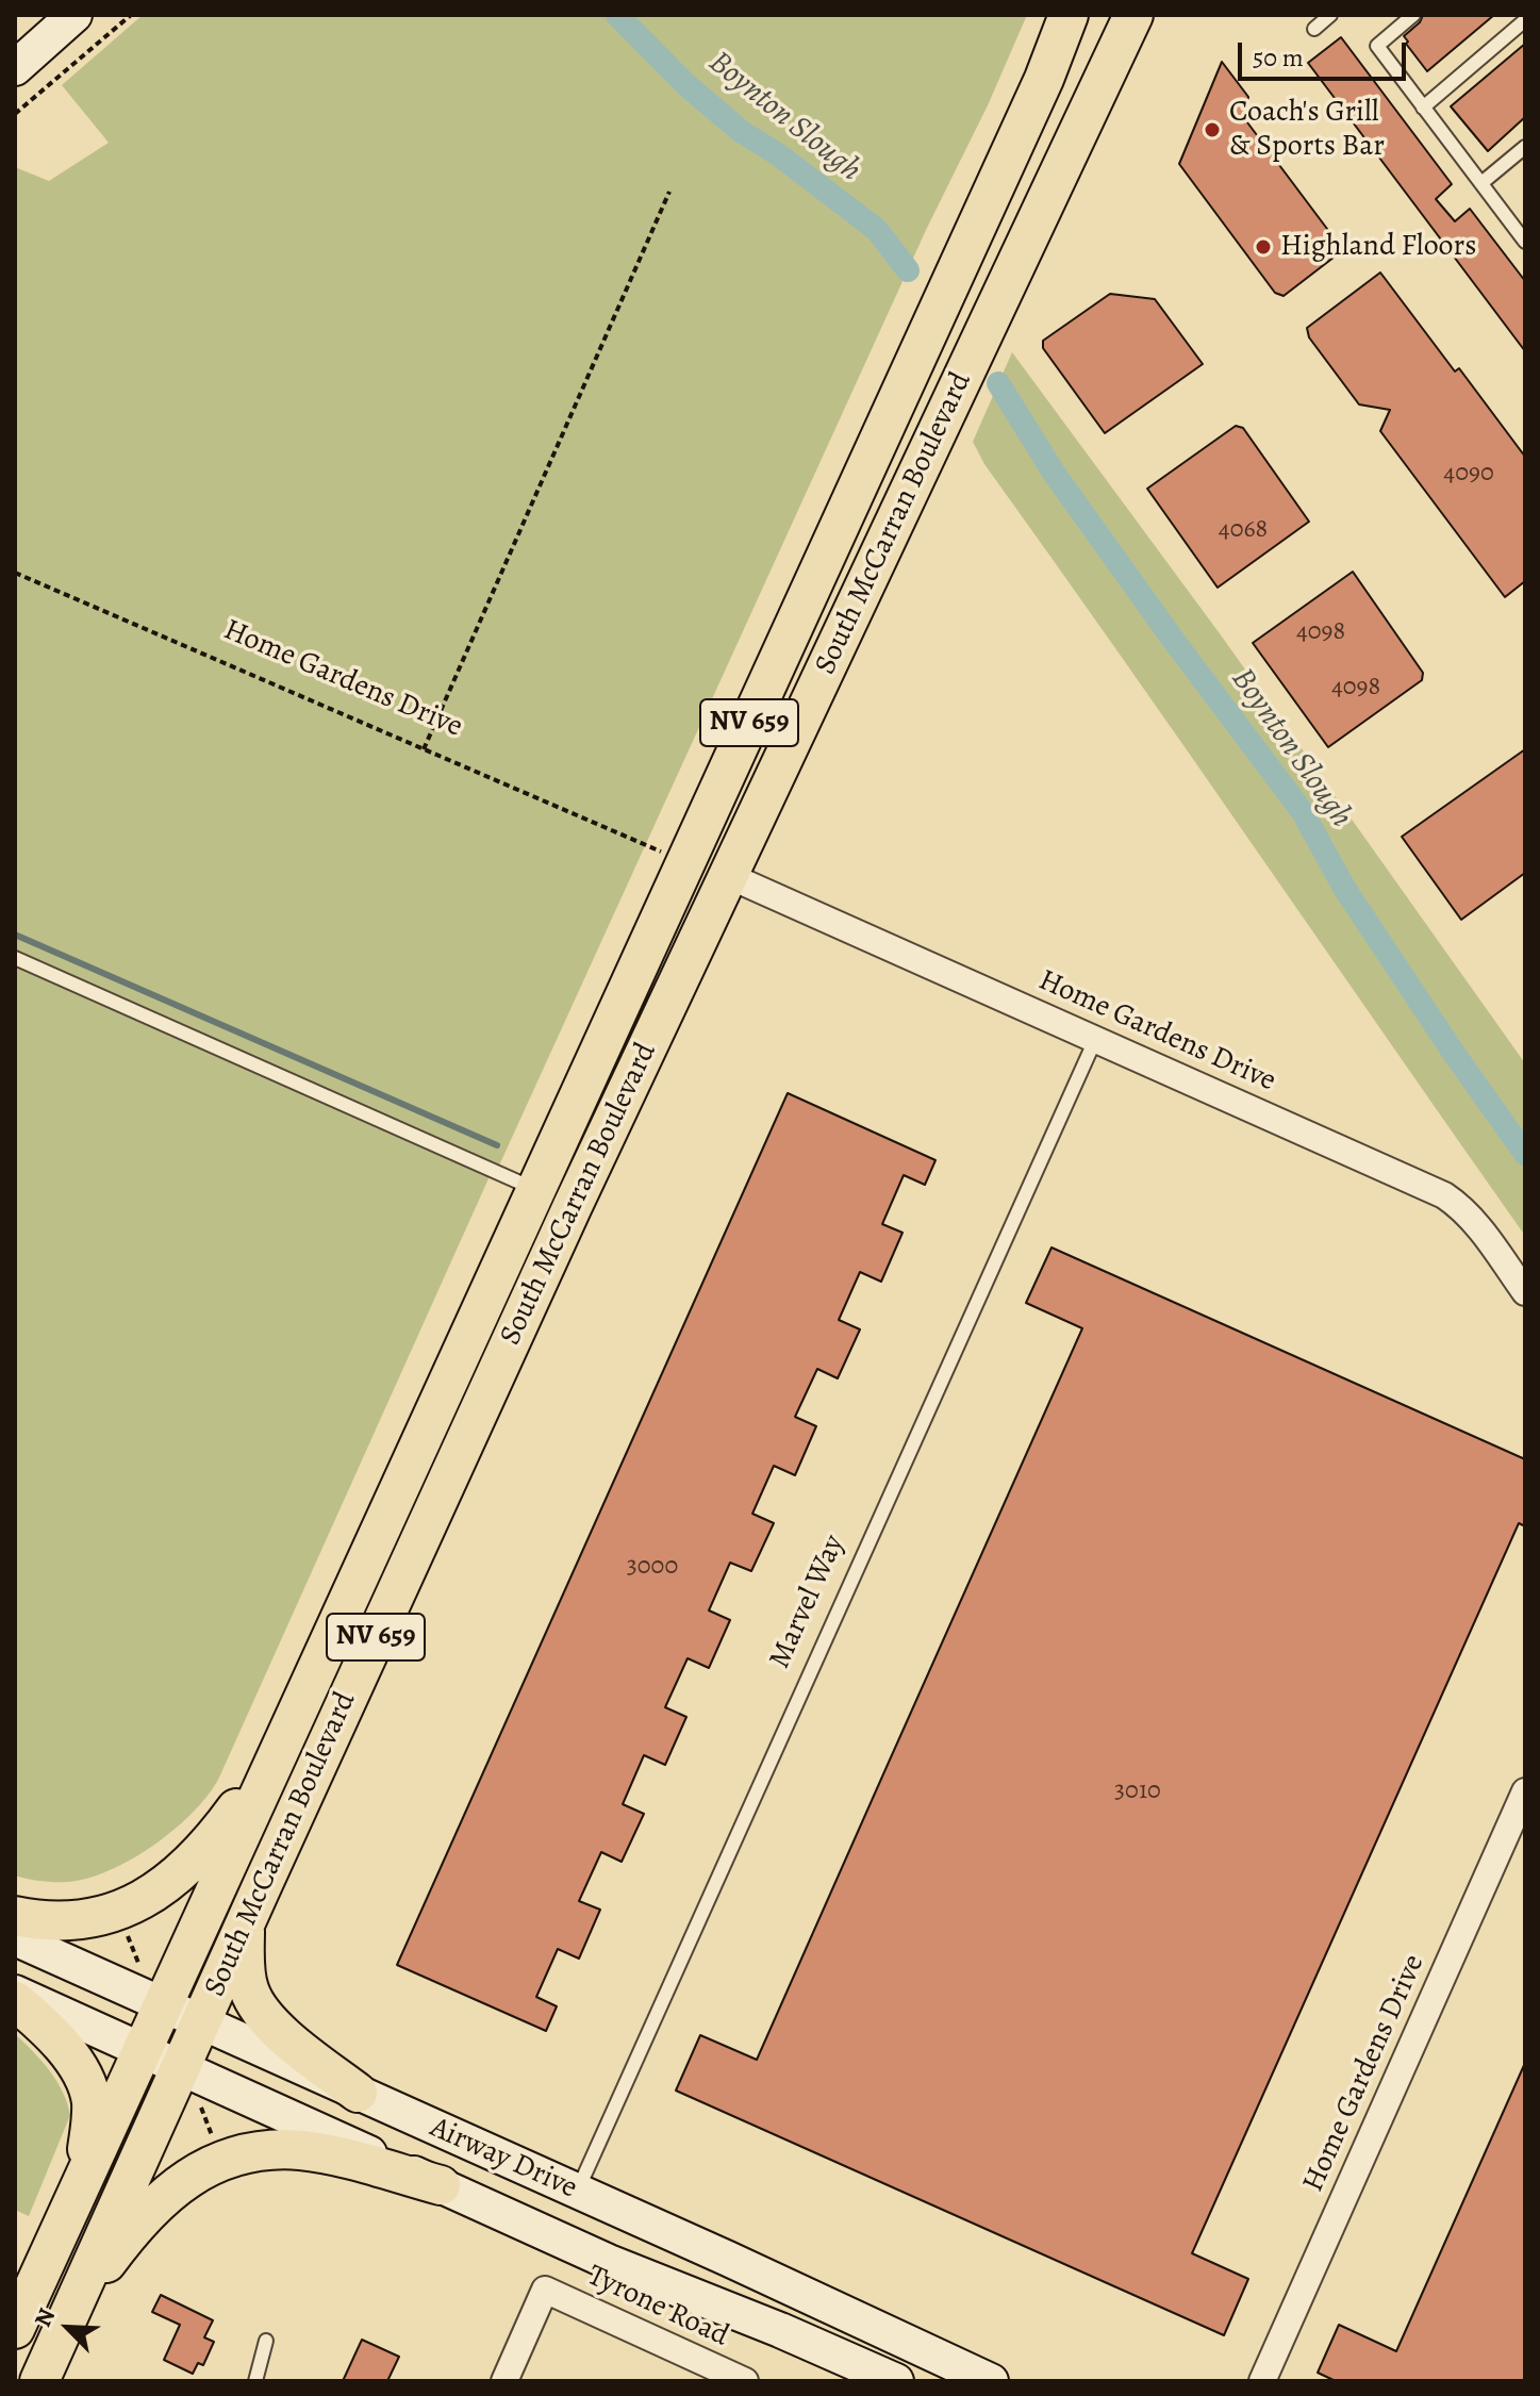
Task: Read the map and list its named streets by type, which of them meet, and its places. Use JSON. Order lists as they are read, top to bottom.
{
  "streets": {
    "main road": ["South McCarran Boulevard", "NV 659", "Airway Drive"],
    "street": ["Home Gardens Drive", "Tyrone Road"],
    "lane": ["Marvel Way"]
  },
  "crossings": [
    ["South McCarran Boulevard", "Home Gardens Drive"],
    ["South McCarran Boulevard", "Airway Drive"],
    ["Home Gardens Drive", "Marvel Way"],
    ["Marvel Way", "Airway Drive"]
  ],
  "water": ["Boynton Slough"],
  "places": ["Coach's Grill & Sports Bar", "Highland Floors"],
  "house_numbers": [
    "4090",
    "4068",
    "4098",
    "4098",
    "3000",
    "3010"
  ],
  "scale_bar": "50 m",
  "north": "top left"
}
